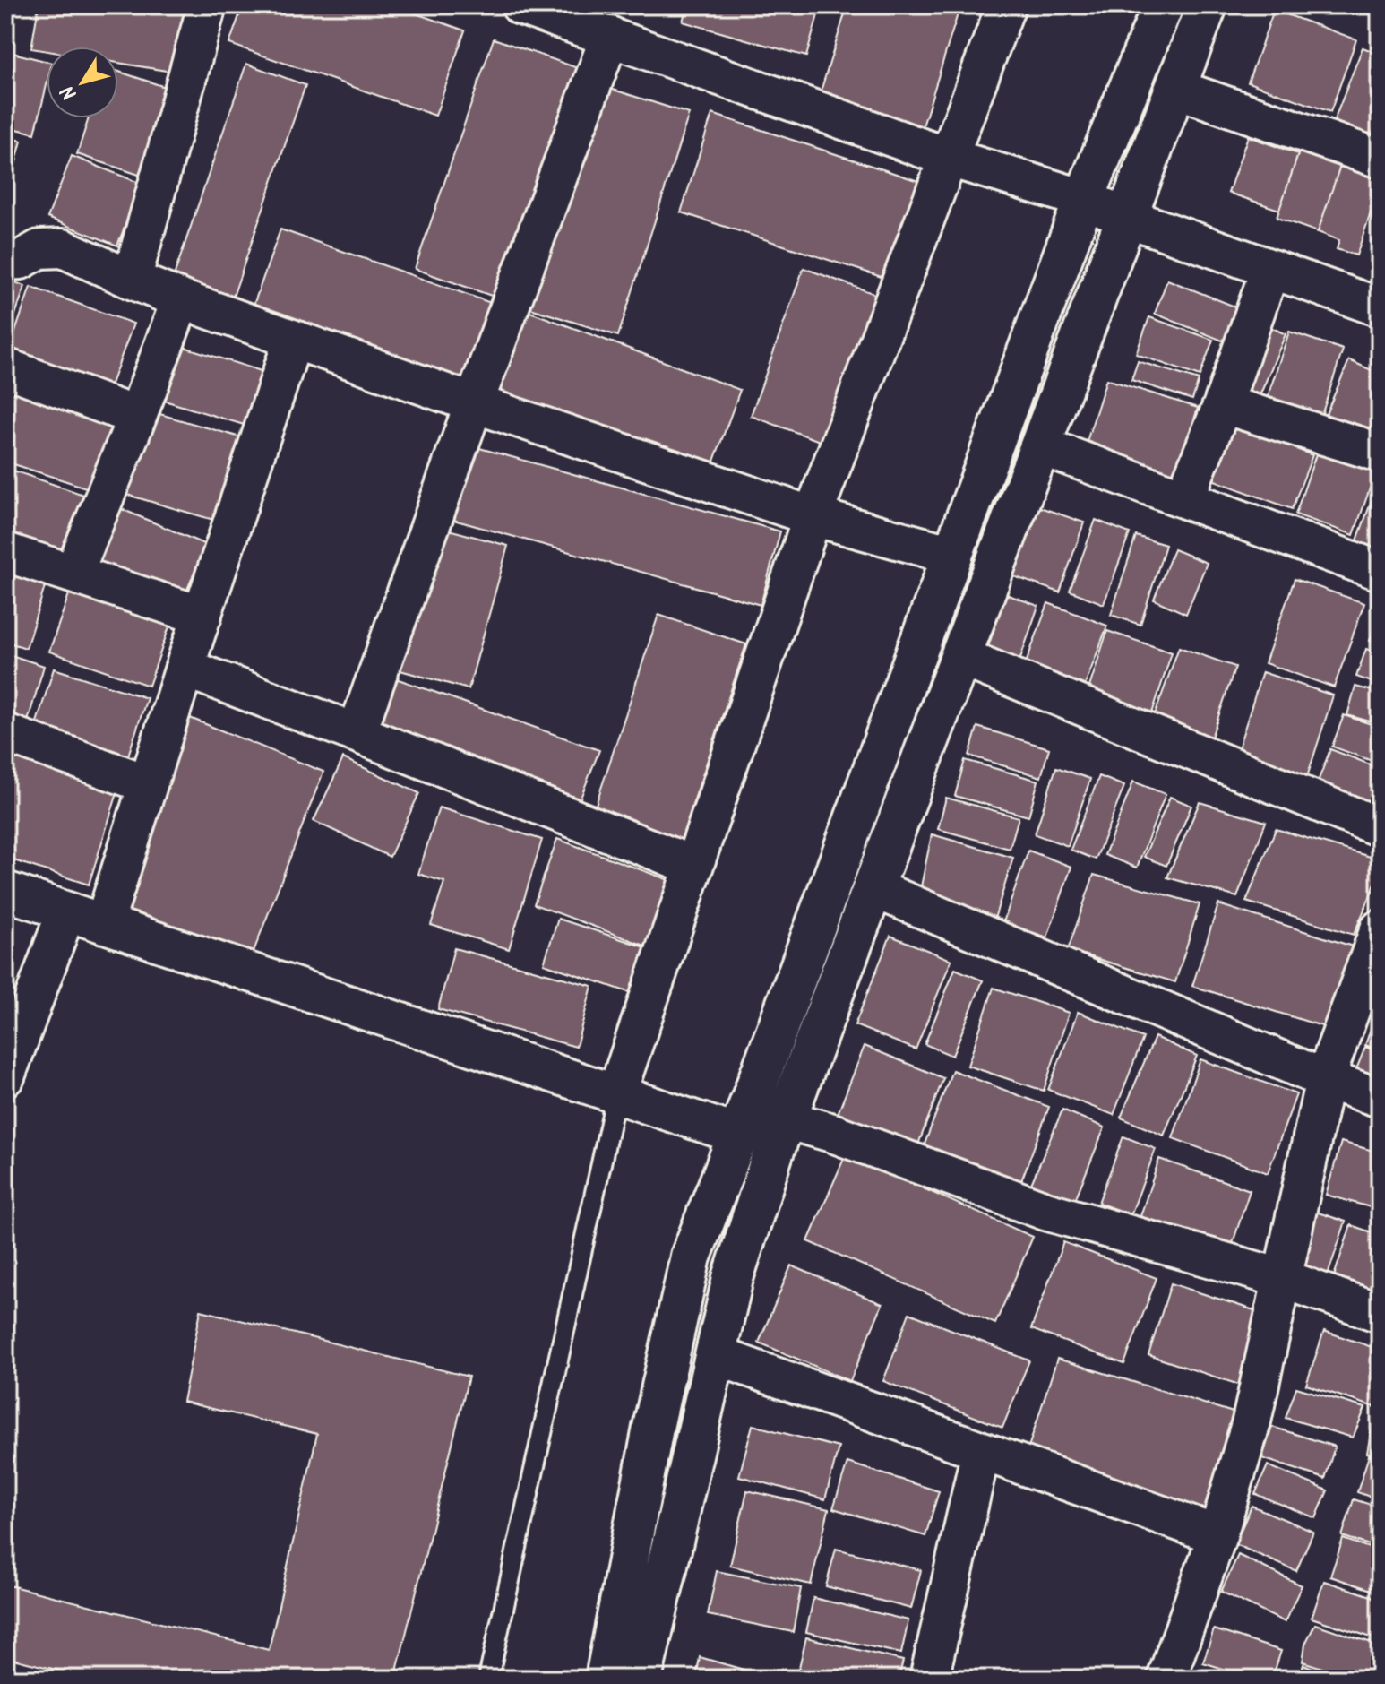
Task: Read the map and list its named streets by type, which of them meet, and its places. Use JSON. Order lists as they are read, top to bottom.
{
  "north": "bottom left"
}
